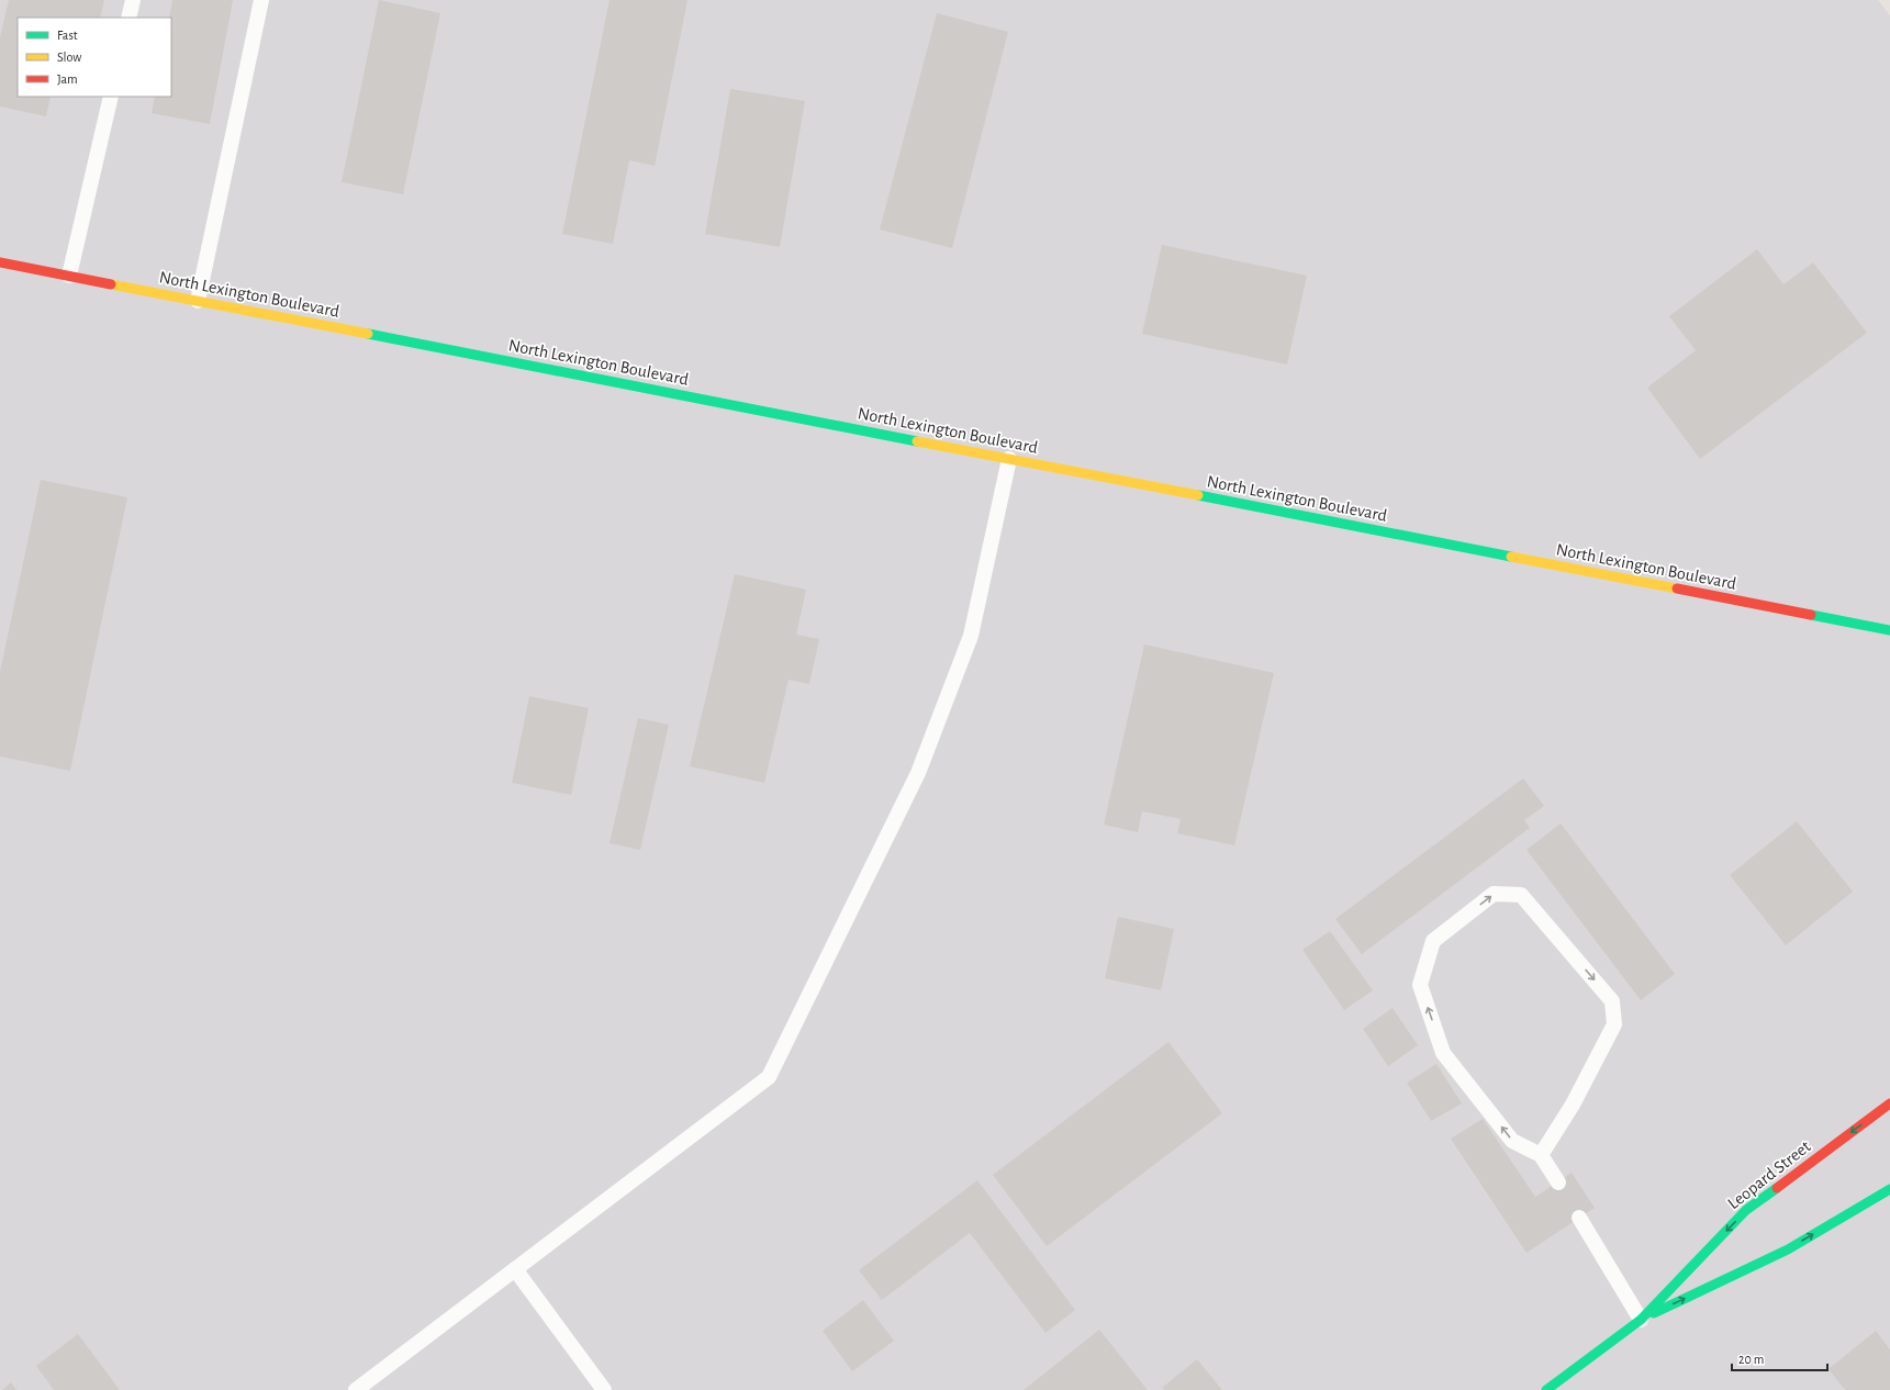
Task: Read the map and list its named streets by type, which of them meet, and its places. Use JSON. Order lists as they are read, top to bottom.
{
  "streets": {
    "street": ["North Lexington Boulevard", "Leopard Street"]
  },
  "legend": ["Fast", "Slow", "Jam"],
  "scale_bar": "20 m"
}
